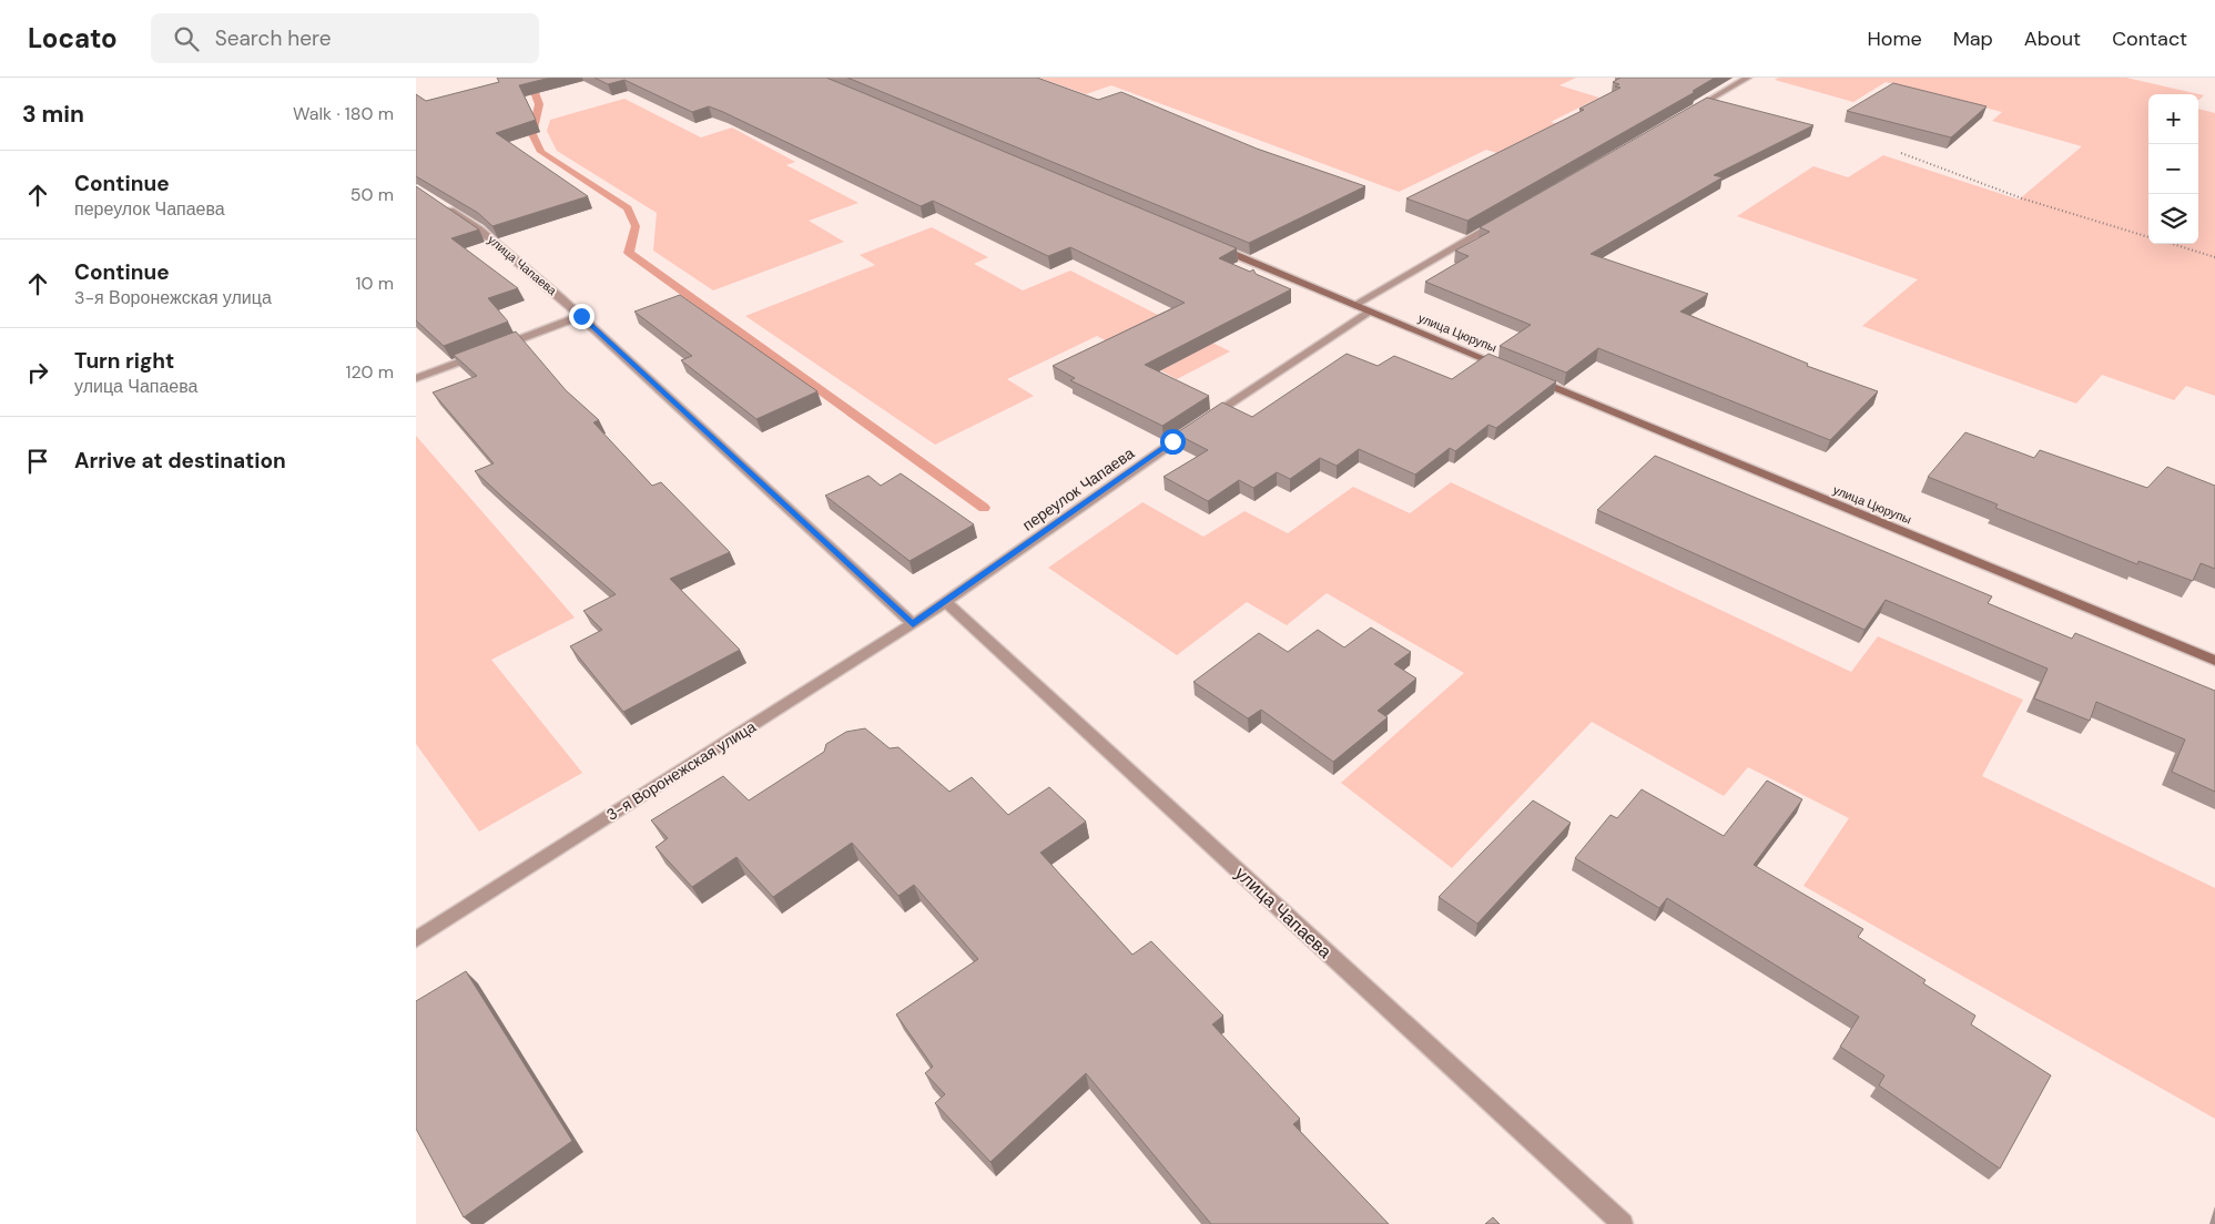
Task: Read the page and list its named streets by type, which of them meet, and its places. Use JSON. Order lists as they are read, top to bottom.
{
  "streets": {
    "street": [
      "улица Чапаева",
      "улица Цюрупы",
      "переулок Чапаева",
      "3-я Воронежская улица"
    ]
  },
  "crossings": [
    ["улица Чапаева", "переулок Чапаева"],
    ["улица Чапаева", "3-я Воронежская улица"],
    ["улица Цюрупы", "переулок Чапаева"],
    ["переулок Чапаева", "3-я Воронежская улица"]
  ],
  "page": {
    "header": "Locato",
    "search": "Search here",
    "nav": [
      "Home",
      "Map",
      "About",
      "Contact"
    ],
    "heading": ["3 min", "Walk · 180 m"],
    "map_buttons": ["+", "−"],
    "list": [
      ["Continue", "переулок Чапаева", "50 m"],
      ["Continue", "3-я Воронежская улица", "10 m"],
      ["Turn right", "улица Чапаева", "120 m"],
      "Arrive at destination"
    ]
  }
}
